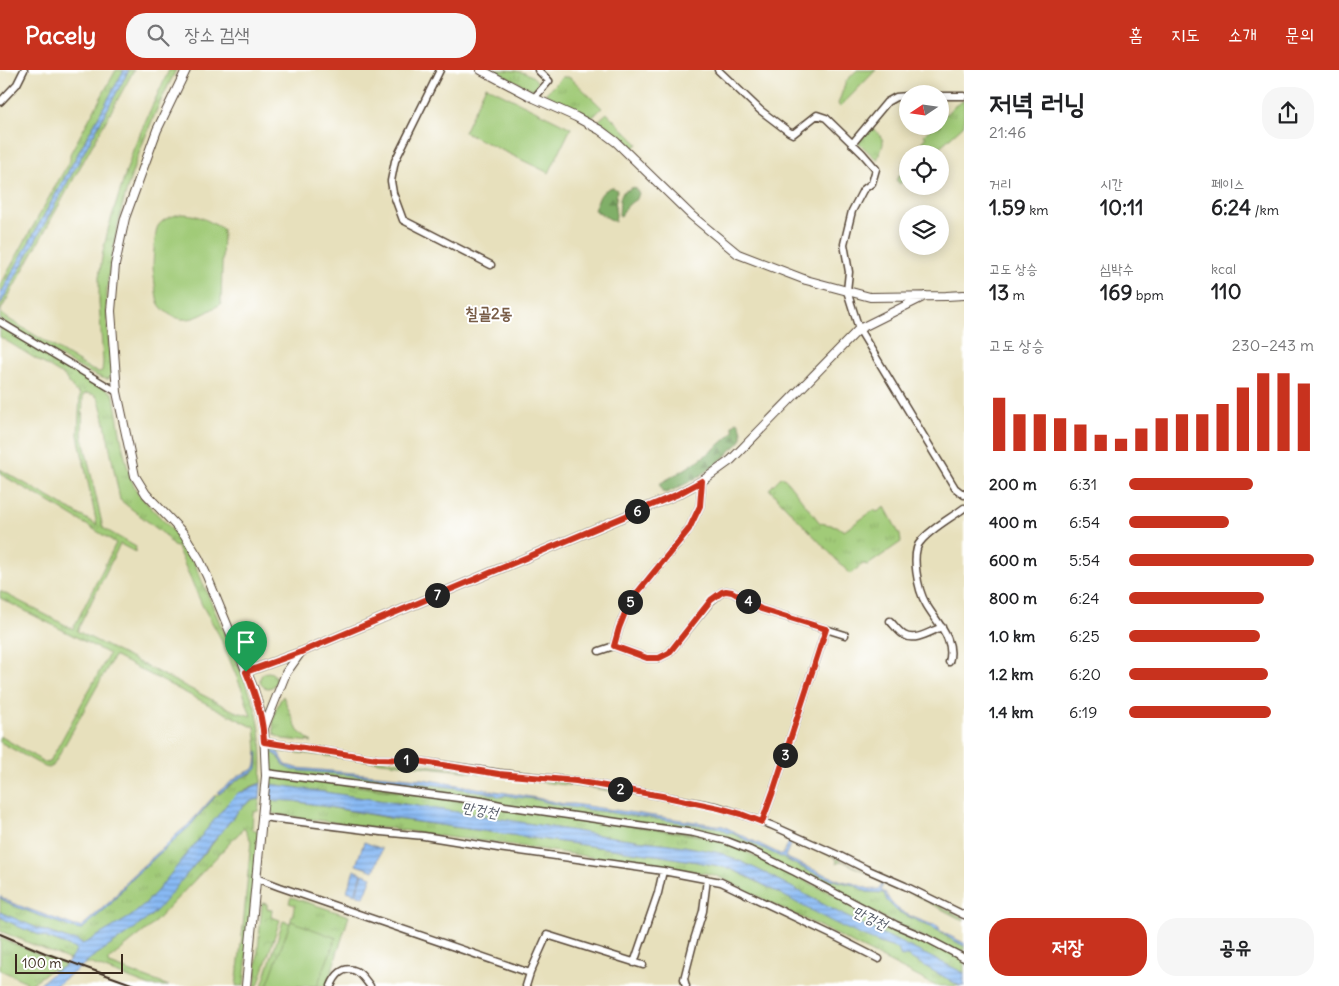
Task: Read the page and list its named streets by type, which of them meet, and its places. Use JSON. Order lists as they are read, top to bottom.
{
  "districts": ["칠골2동"],
  "water": ["만겅천"],
  "scale_bar": "100 m",
  "north": "left",
  "page": {
    "header": "Pacely",
    "search": "장소 검색",
    "nav": [
      "홈",
      "지도",
      "소개",
      "문의"
    ],
    "heading": ["저녁 러닝", "21:46"],
    "stats": [
      ["거리", "1.59 km"],
      ["시간", "10:11"],
      ["페이스", "6:24 /km"],
      ["고도 상승", "13 m"],
      ["심박수", "169 bpm"],
      ["kcal", "110"]
    ],
    "chart": ["고도 상승", "230–243 m"],
    "list": [
      {
        "name": "200 m",
        "note": "6:31"
      },
      {
        "name": "400 m",
        "note": "6:54"
      },
      {
        "name": "600 m",
        "note": "5:54"
      },
      {
        "name": "800 m",
        "note": "6:24"
      },
      {
        "name": "1.0 km",
        "note": "6:25"
      },
      {
        "name": "1.2 km",
        "note": "6:20"
      },
      {
        "name": "1.4 km",
        "note": "6:19"
      }
    ],
    "pins": [
      "6",
      "7",
      "4",
      "5",
      "3",
      "1",
      "2"
    ],
    "buttons": ["저장", "공유"],
    "scale": "100 m"
  }
}
